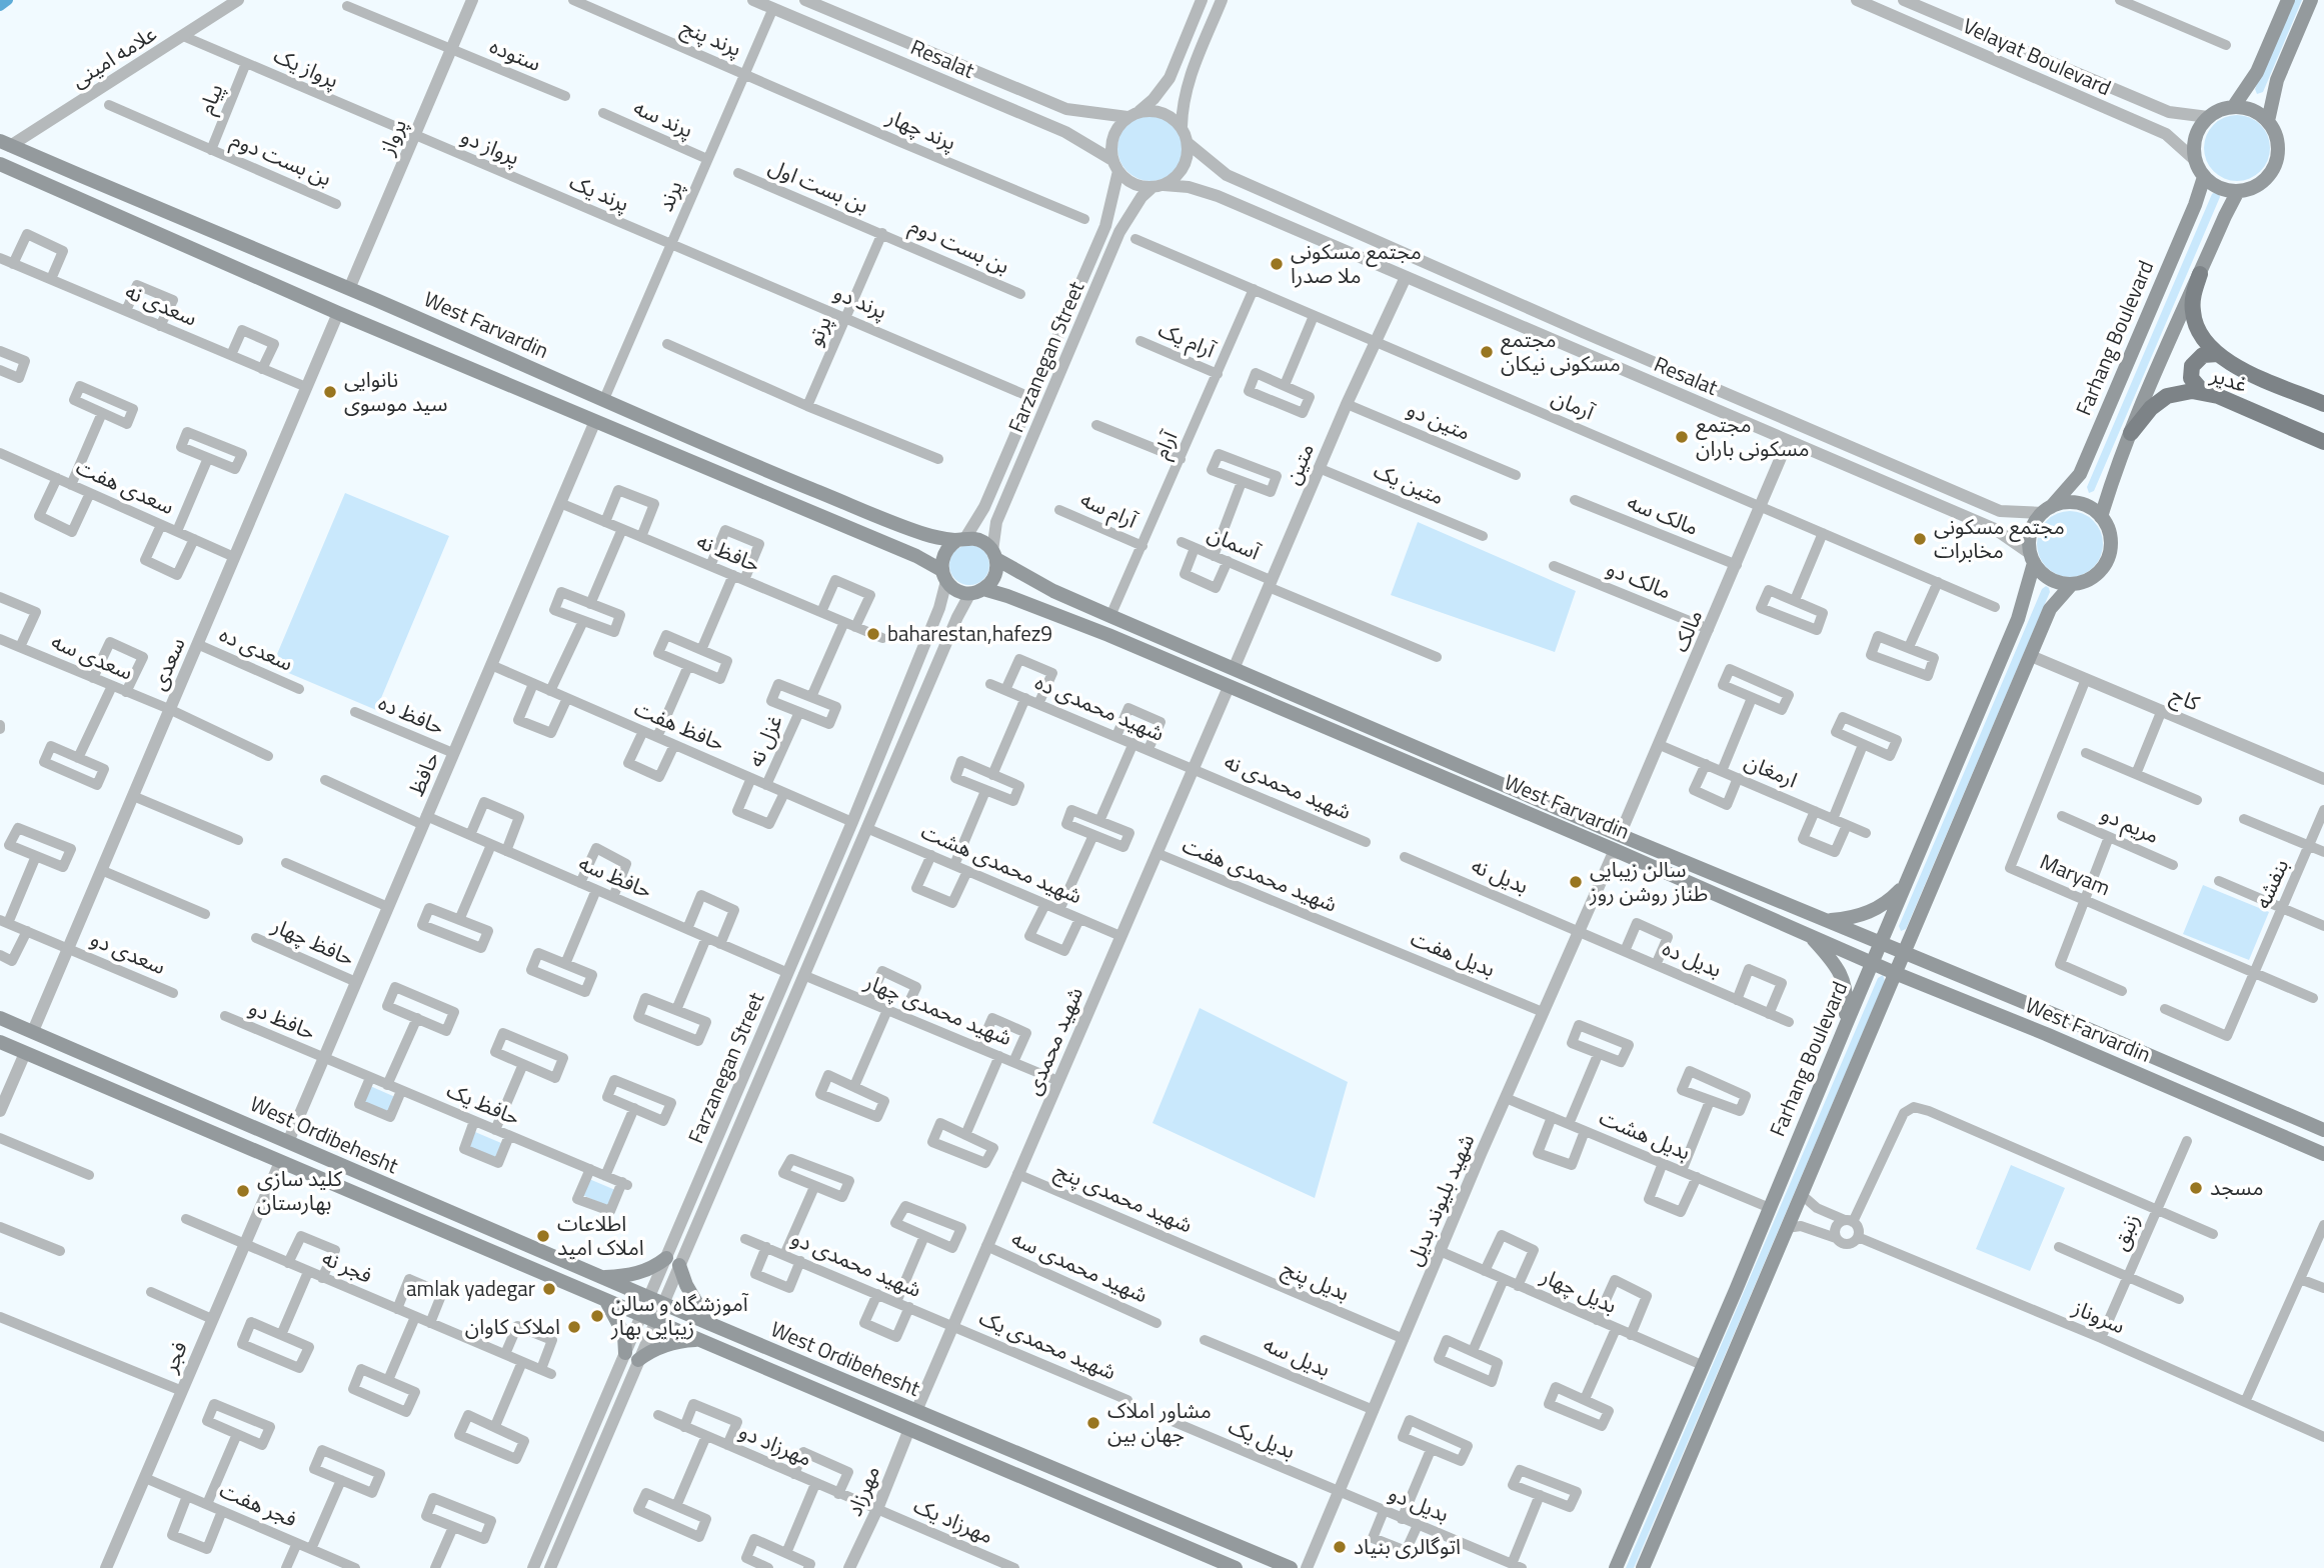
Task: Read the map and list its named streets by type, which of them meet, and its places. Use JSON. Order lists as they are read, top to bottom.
{
  "streets": {
    "main road": [
      "West Farvardin",
      "Farhang Boulevard",
      "غدیر",
      "West Ordibehesht"
    ],
    "street": [
      "پرند پنج",
      "ستوده",
      "علامه امینی",
      "Velayat Boulevard",
      "Resalat",
      "پرواز یک",
      "پیام",
      "پرند سه",
      "پرند چهار",
      "پرواز",
      "پرواز دو",
      "بن بست دوم",
      "بن بست اول",
      "پرند یک",
      "پرند",
      "پرند دو",
      "سعدی نه",
      "پرتو",
      "آرام یک",
      "Farzanegan Street",
      "آرمان",
      "متین دو",
      "آرام",
      "متین",
      "متین یک",
      "سعدی هفت",
      "آرام سه",
      "مالک سه",
      "آسمان",
      "حافظ نه",
      "مالک دو",
      "مالک",
      "سعدی ده",
      "سعدی سه",
      "سعدی",
      "کاج",
      "شهید محمدی ده",
      "حافظ ده",
      "حافظ هفت",
      "غزل نه",
      "ارمغان",
      "حافظ",
      "شهید محمدی نه",
      "مریم دو",
      "شهید محمدی هشت",
      "شهید محمدی هفت",
      "Maryam",
      "بدیل نه",
      "حافظ سه",
      "بنفشه",
      "حافظ چهار",
      "سعدی دو",
      "بدیل هفت",
      "بدیل ده",
      "شهید محمدی چهار",
      "حافظ دو",
      "شهید محمدی",
      "حافظ یک",
      "بدیل هشت",
      "شهید محمدی پنج",
      "شهید بلیوند بدیل",
      "زنبق",
      "شهید محمدی دو",
      "فجر نه",
      "شهید محمدی سه",
      "بدیل پنج",
      "بدیل چهار",
      "سروناز",
      "شهید محمدی یک",
      "فجر",
      "بدیل سه",
      "بدیل یک",
      "مهرزاد دو",
      "مهرزاد",
      "بدیل دو",
      "فجر هفت",
      "مهرزاد یک"
    ]
  },
  "crossings": [
    ["پرند پنج", "پرند چهار"],
    ["پرند پنج", "پرند"],
    ["ستوده", "پرواز"],
    ["علامه امینی", "پرواز یک"],
    ["علامه امینی", "West Farvardin"],
    ["Velayat Boulevard", "Farhang Boulevard"],
    ["Resalat", "پرند"],
    ["Resalat", "Farhang Boulevard"],
    ["Resalat", "Farzanegan Street"],
    ["Resalat", "متین"],
    ["Resalat", "مالک"],
    ["پرواز یک", "پیام"],
    ["پرواز یک", "پرواز"],
    ["پرواز یک", "پرواز دو"],
    ["پیام", "بن بست دوم"],
    ["پرند سه", "پرند"],
    ["پرند چهار", "پرند"],
    ["پرواز", "پرواز دو"],
    ["پرواز", "West Farvardin"],
    ["پرواز دو", "پرند یک"],
    ["بن بست دوم", "بن بست اول"],
    ["بن بست دوم", "پرتو"],
    ["بن بست اول", "پرتو"],
    ["پرند یک", "پرند"],
    ["پرند یک", "پرند دو"],
    ["پرند", "پرند دو"],
    ["پرند", "West Farvardin"],
    ["پرند دو", "پرتو"],
    ["پرند دو", "Farzanegan Street"],
    ["سعدی نه", "سعدی"],
    ["West Farvardin", "Farhang Boulevard"],
    ["West Farvardin", "Farzanegan Street"],
    ["West Farvardin", "آرام"],
    ["West Farvardin", "متین"],
    ["West Farvardin", "مالک"],
    ["West Farvardin", "شهید محمدی"],
    ["West Farvardin", "شهید بلیوند بدیل"],
    ["Farhang Boulevard", "بدیل هشت"],
    ["Farhang Boulevard", "بدیل چهار"],
    ["آرام یک", "آرام"],
    ["Farzanegan Street", "حافظ هفت"],
    ["Farzanegan Street", "شهید محمدی هشت"],
    ["Farzanegan Street", "حافظ سه"],
    ["Farzanegan Street", "شهید محمدی چهار"],
    ["Farzanegan Street", "West Ordibehesht"],
    ["آرمان", "آرام"],
    ["آرمان", "متین"],
    ["آرمان", "مالک"],
    ["متین دو", "متین"],
    ["آرام", "آرام سه"],
    ["متین", "متین یک"],
    ["متین", "آسمان"],
    ["سعدی هفت", "سعدی"],
    ["مالک سه", "مالک"],
    ["حافظ نه", "حافظ"],
    ["مالک دو", "مالک"],
    ["مالک", "ارمغان"],
    ["سعدی ده", "سعدی"],
    ["سعدی سه", "سعدی"],
    ["سعدی", "سعدی دو"],
    ["سعدی", "West Ordibehesht"],
    ["کاج", "Maryam"],
    ["شهید محمدی ده", "شهید محمدی نه"],
    ["شهید محمدی ده", "شهید محمدی"],
    ["حافظ ده", "حافظ"],
    ["حافظ هفت", "غزل نه"],
    ["حافظ هفت", "حافظ"],
    ["حافظ", "حافظ سه"],
    ["حافظ", "حافظ چهار"],
    ["حافظ", "حافظ دو"],
    ["حافظ", "حافظ یک"],
    ["حافظ", "West Ordibehesht"],
    ["شهید محمدی نه", "شهید محمدی"],
    ["مریم دو", "Maryam"],
    ["شهید محمدی هشت", "شهید محمدی"],
    ["شهید محمدی هفت", "بدیل هفت"],
    ["شهید محمدی هفت", "شهید محمدی"],
    ["Maryam", "بنفشه"],
    ["بدیل نه", "بدیل ده"],
    ["بدیل نه", "شهید بلیوند بدیل"],
    ["بدیل هفت", "شهید بلیوند بدیل"],
    ["بدیل ده", "شهید بلیوند بدیل"],
    ["شهید محمدی چهار", "شهید محمدی"],
    ["حافظ دو", "حافظ یک"],
    ["شهید محمدی", "West Ordibehesht"],
    ["شهید محمدی", "شهید محمدی پنج"],
    ["شهید محمدی", "شهید محمدی دو"],
    ["شهید محمدی", "شهید محمدی سه"],
    ["شهید محمدی", "شهید محمدی یک"],
    ["West Ordibehesht", "فجر"],
    ["West Ordibehesht", "مهرزاد"],
    ["بدیل هشت", "شهید بلیوند بدیل"],
    ["شهید محمدی پنج", "بدیل پنج"],
    ["شهید بلیوند بدیل", "بدیل پنج"],
    ["شهید بلیوند بدیل", "بدیل چهار"],
    ["شهید بلیوند بدیل", "بدیل سه"],
    ["شهید بلیوند بدیل", "بدیل یک"],
    ["شهید بلیوند بدیل", "بدیل دو"],
    ["زنبق", "سروناز"],
    ["شهید محمدی دو", "شهید محمدی یک"],
    ["فجر نه", "فجر"],
    ["فجر", "فجر هفت"],
    ["بدیل یک", "بدیل دو"],
    ["مهرزاد دو", "مهرزاد"],
    ["مهرزاد دو", "مهرزاد یک"],
    ["مهرزاد", "مهرزاد یک"]
  ],
  "places": [
    "مجتمع مسکونی ملا صدرا",
    "مجتمع مسکونی نیکان",
    "نانوایی سید موسوی",
    "مجتمع مسکونی باران",
    "مجتمع مسکونی مخابرات",
    "baharestan,hafez9",
    "سالن زیبایی طناز روشن روز",
    "مسجد",
    "کلید سازی بهارستان",
    "اطلاعات املاک امید",
    "amlak yadegar",
    "آموزشگاه و سالن زیبایی بهار",
    "املاک کاوان",
    "مشاور املاک جهان بین",
    "اتوگالری بنیاد"
  ]
}
